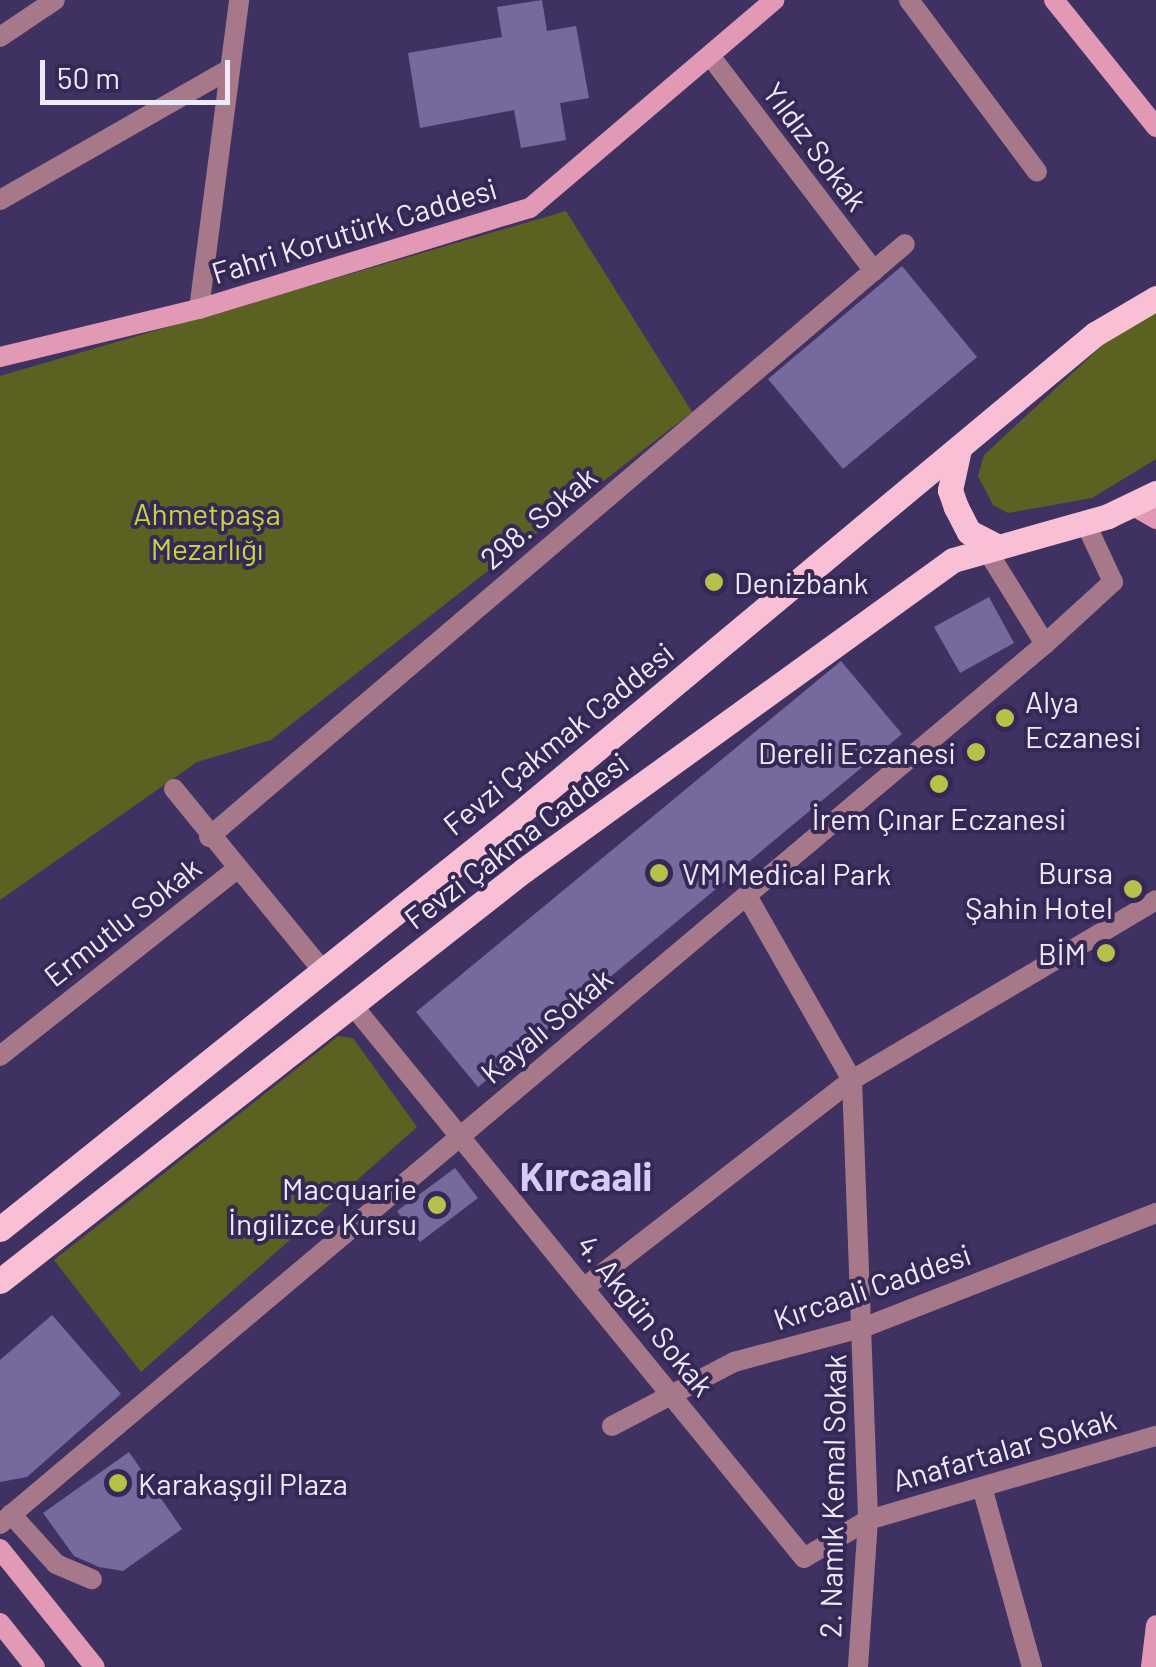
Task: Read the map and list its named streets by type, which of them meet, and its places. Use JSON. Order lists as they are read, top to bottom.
{
  "streets": {
    "main road": ["Fevzi Çakmak Caddesi", "Fevzi Çakma Caddesi"],
    "street": [
      "Yıldız Sokak",
      "Fahri Korutürk Caddesi",
      "298. Sokak",
      "Ermutlu Sokak",
      "Kayalı Sokak",
      "Kırcaali Caddesi",
      "4. Akgün Sokak",
      "Anafartalar Sokak",
      "2. Namık Kemal Sokak"
    ]
  },
  "crossings": [
    ["Yıldız Sokak", "Fahri Korutürk Caddesi"],
    ["Yıldız Sokak", "298. Sokak"],
    ["Fevzi Çakma Caddesi", "Kayalı Sokak"],
    ["Fevzi Çakma Caddesi", "4. Akgün Sokak"],
    ["Kayalı Sokak", "4. Akgün Sokak"],
    ["Kırcaali Caddesi", "4. Akgün Sokak"],
    ["Kırcaali Caddesi", "2. Namık Kemal Sokak"],
    ["4. Akgün Sokak", "Anafartalar Sokak"],
    ["4. Akgün Sokak", "2. Namık Kemal Sokak"],
    ["Anafartalar Sokak", "2. Namık Kemal Sokak"]
  ],
  "districts": ["Kırcaali"],
  "parks": ["Ahmetpaşa Mezarlığı"],
  "places": [
    "Denizbank",
    "Alya Eczanesi",
    "Dereli Eczanesi",
    "İrem Çınar Eczanesi",
    "VM Medical Park",
    "Bursa Şahin Hotel",
    "BİM",
    "Macquarie İngilizce Kursu",
    "Karakaşgil Plaza"
  ],
  "scale_bar": "50 m"
}
